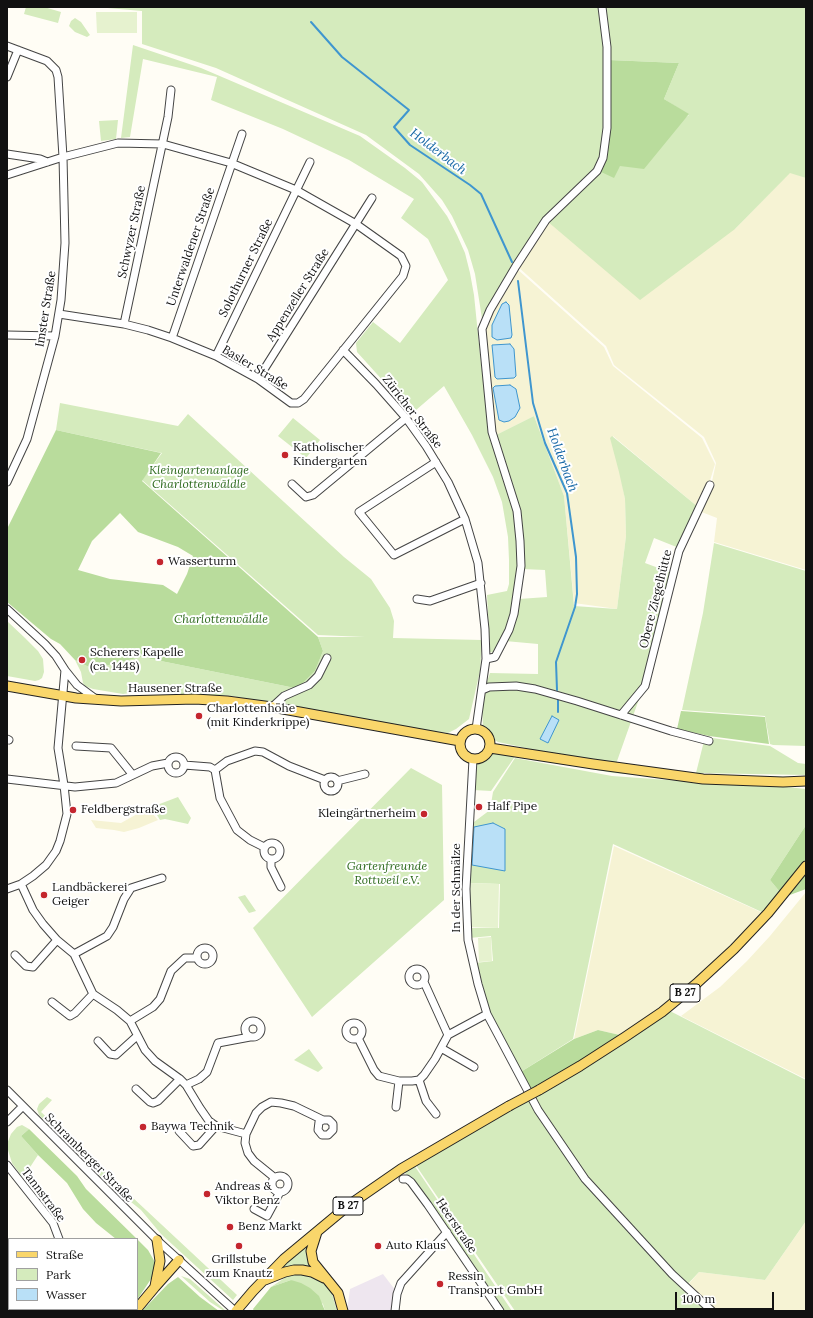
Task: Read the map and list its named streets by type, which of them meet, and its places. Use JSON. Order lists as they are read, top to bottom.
{
  "streets": {
    "main road": ["Hausener Straße", "B 27"],
    "street": [
      "Schwyzer Straße",
      "Unterwaldener Straße",
      "Solothurner Straße",
      "Appenzeller Straße",
      "Imster Straße",
      "Basler Straße",
      "Züricher Straße",
      "Obere Ziegelhütte",
      "In der Schmälze",
      "Schramberger Straße",
      "Tannstraße",
      "Heerstraße"
    ]
  },
  "crossings": [
    ["Schwyzer Straße", "Basler Straße"],
    ["Unterwaldener Straße", "Basler Straße"],
    ["Solothurner Straße", "Basler Straße"],
    ["Appenzeller Straße", "Basler Straße"],
    ["Imster Straße", "Basler Straße"],
    ["Basler Straße", "Züricher Straße"],
    ["Züricher Straße", "Hausener Straße"],
    ["Züricher Straße", "In der Schmälze"],
    ["Hausener Straße", "In der Schmälze"],
    ["B 27", "Schramberger Straße"]
  ],
  "water": ["Holderbach"],
  "parks": ["Kleingartenanlage Charlottenwäldle", "Charlottenwäldle", "Gartenfreunde Rottweil e.V."],
  "places": [
    "Katholischer Kindergarten",
    "Wasserturm",
    "Scherers Kapelle (ca. 1448)",
    "Charlottenhöhe (mit Kinderkrippe)",
    "Half Pipe",
    "Feldbergstraße",
    "Kleingärtnerheim",
    "Landbäckerei Geiger",
    "Baywa Technik",
    "Andreas & Viktor Benz",
    "Benz Markt",
    "Grillstube zum Knautz",
    "Auto Klaus",
    "Ressin Transport GmbH"
  ],
  "legend": ["Straße", "Park", "Wasser"],
  "scale_bar": "100 m"
}
